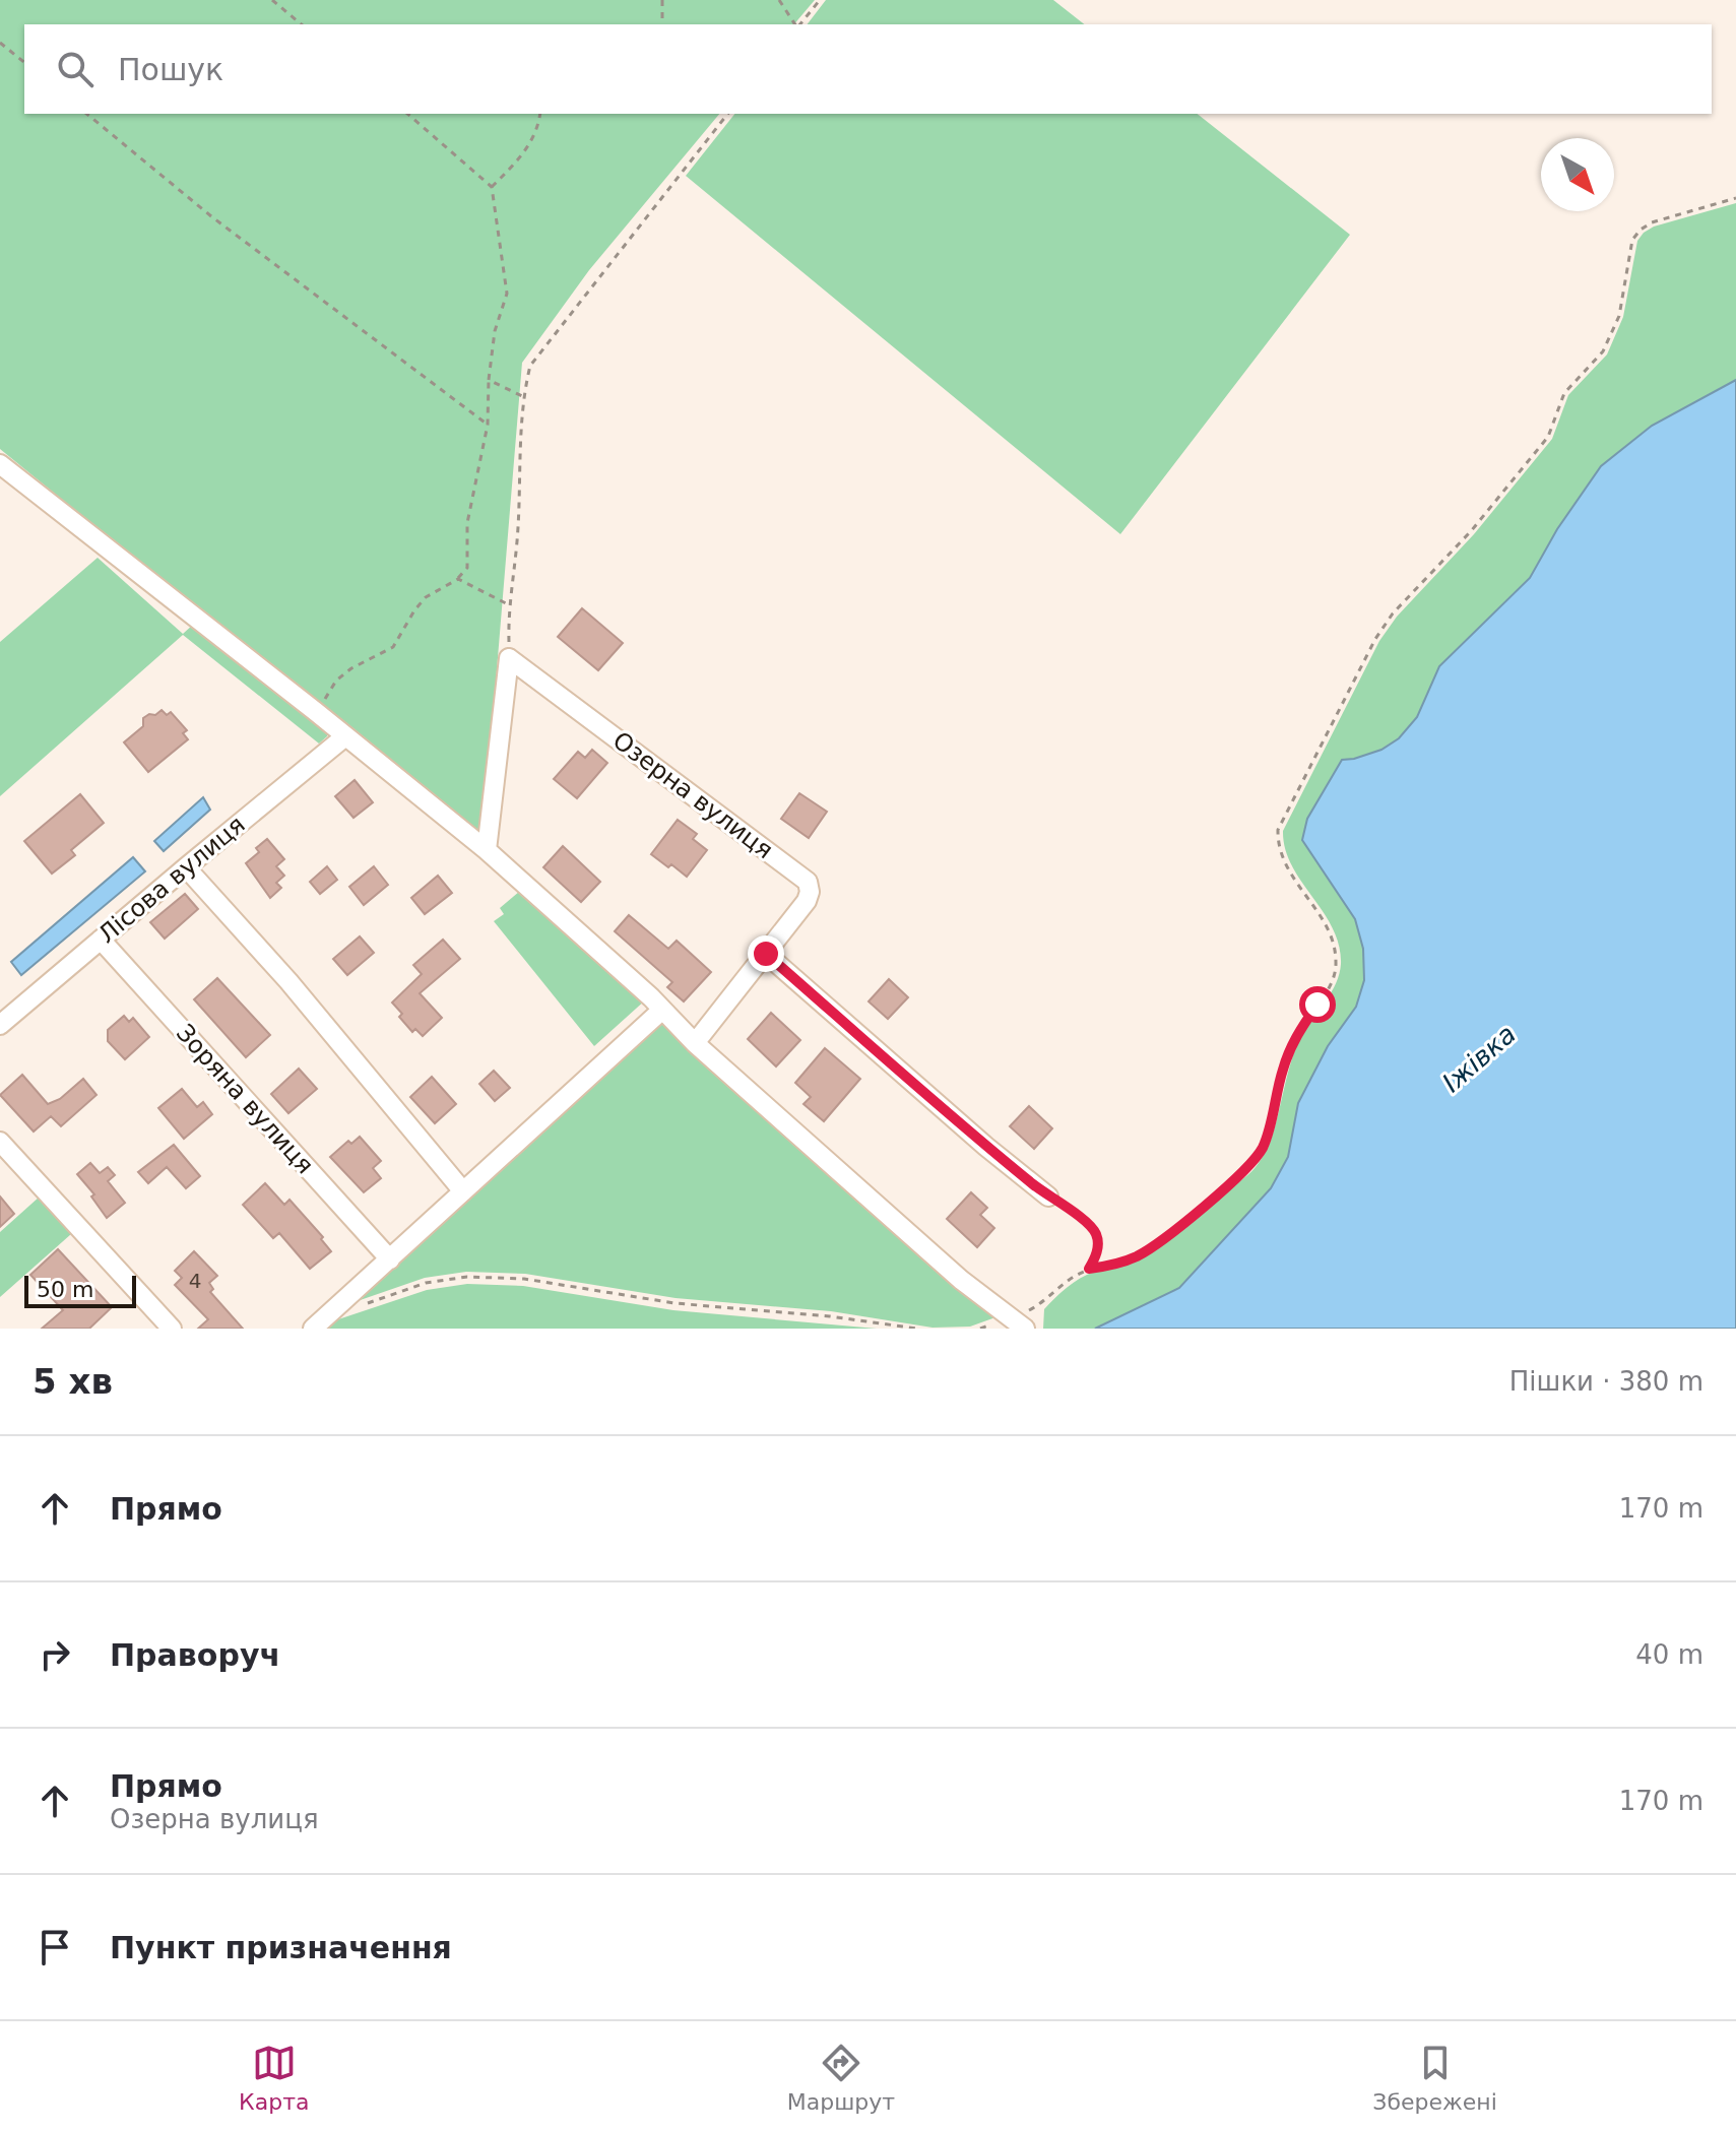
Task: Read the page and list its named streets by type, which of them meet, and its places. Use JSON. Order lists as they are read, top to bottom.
{
  "streets": {
    "street": ["Озерна вулиця", "Лісова вулиця", "Зоряна вулиця"]
  },
  "crossings": [
    ["Лісова вулиця", "Зоряна вулиця"]
  ],
  "water": ["Іжівка"],
  "house_numbers": ["4"],
  "scale_bar": "50 m",
  "north": "bottom right",
  "page": {
    "search": "Пошук",
    "scale": "50 m",
    "heading": ["5 хв", "Пішки · 380 m"],
    "list": [
      ["Прямо", "170 m"],
      ["Праворуч", "40 m"],
      ["Прямо", "Озерна вулиця", "170 m"],
      "Пункт призначення"
    ],
    "nav": ["Карта", "Маршрут", "Збережені"]
  }
}
